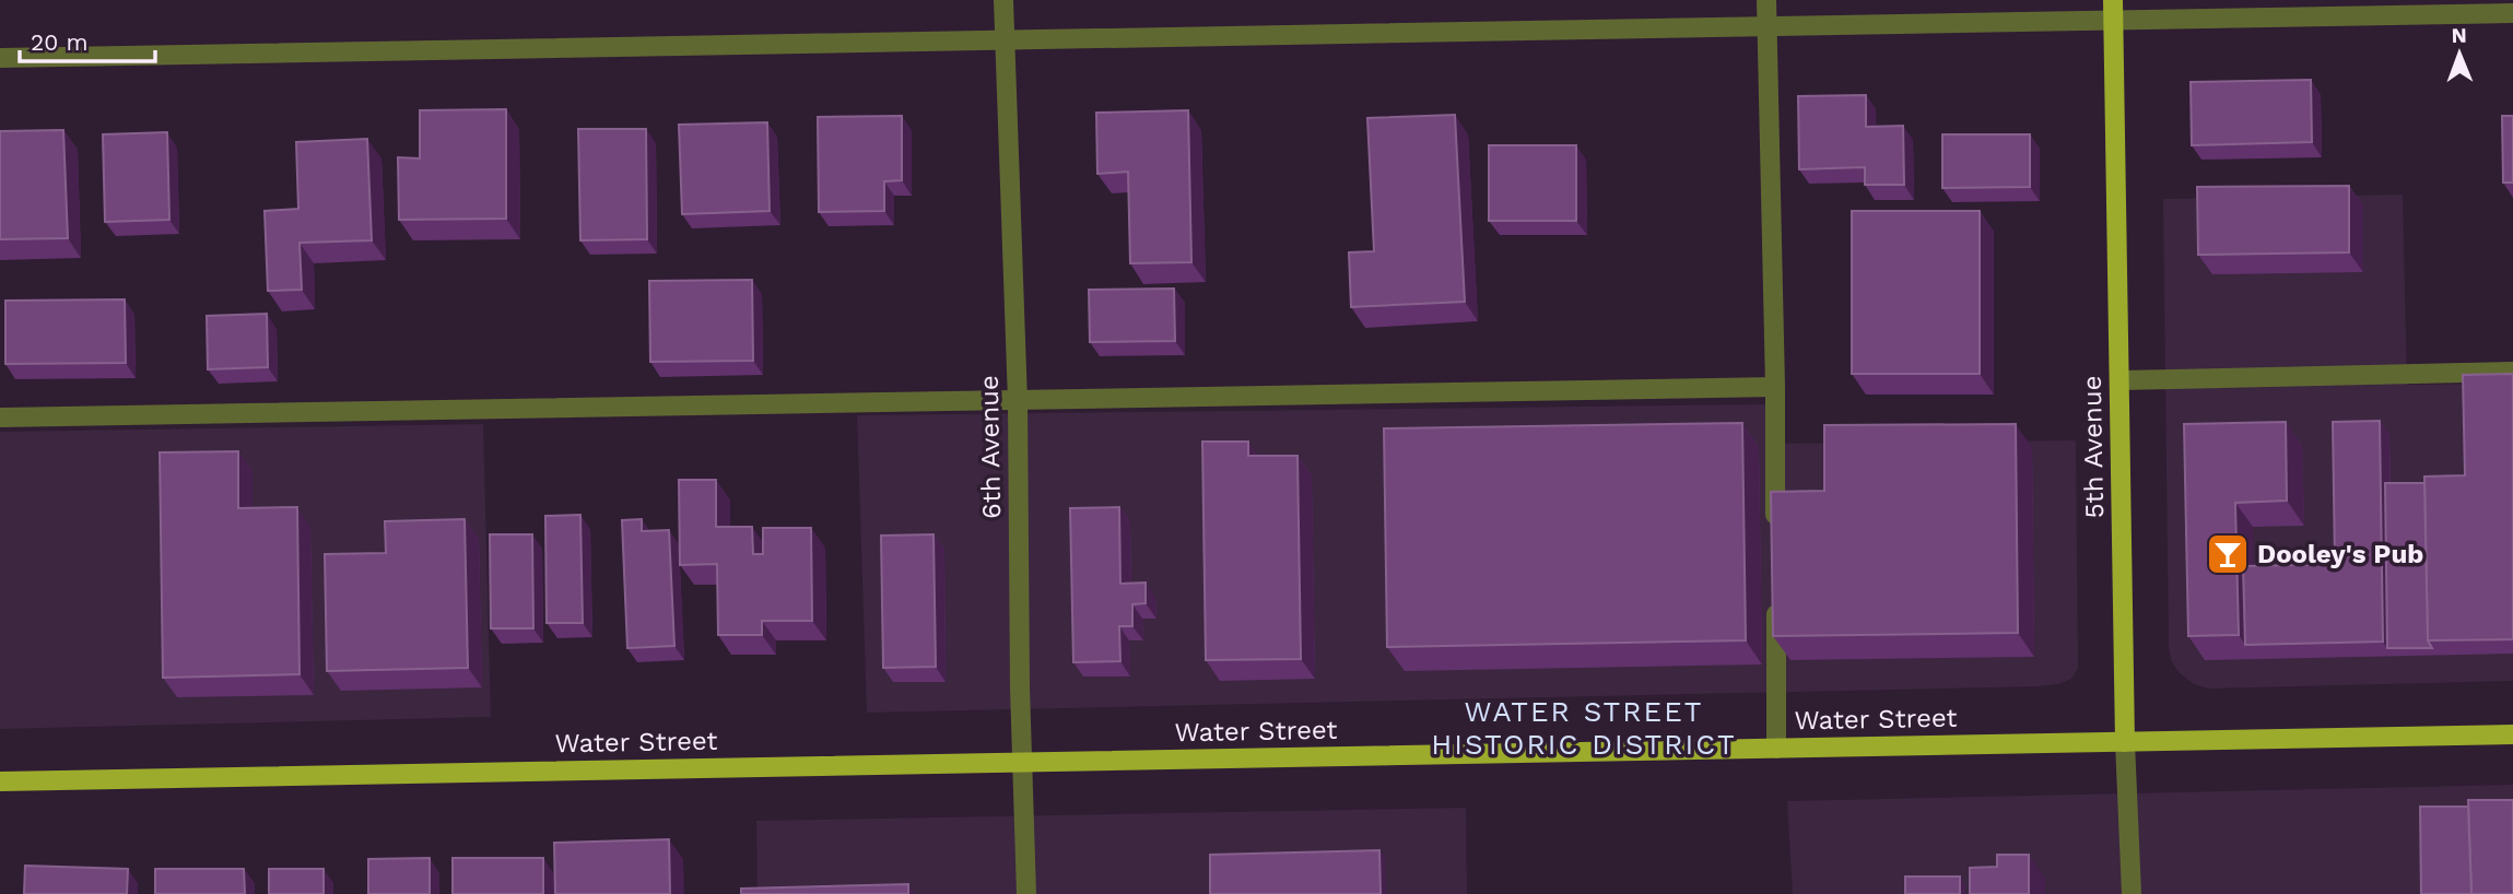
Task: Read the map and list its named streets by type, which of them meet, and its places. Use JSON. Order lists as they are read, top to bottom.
{
  "streets": {
    "main road": ["5th Avenue", "Water Street"],
    "street": ["6th Avenue"]
  },
  "crossings": [
    ["6th Avenue", "Water Street"],
    ["5th Avenue", "Water Street"]
  ],
  "districts": ["WATER STREET HISTORIC DISTRICT"],
  "places": {
    "bar": ["Dooley's Pub"]
  },
  "scale_bar": "20 m",
  "north": "top"
}
